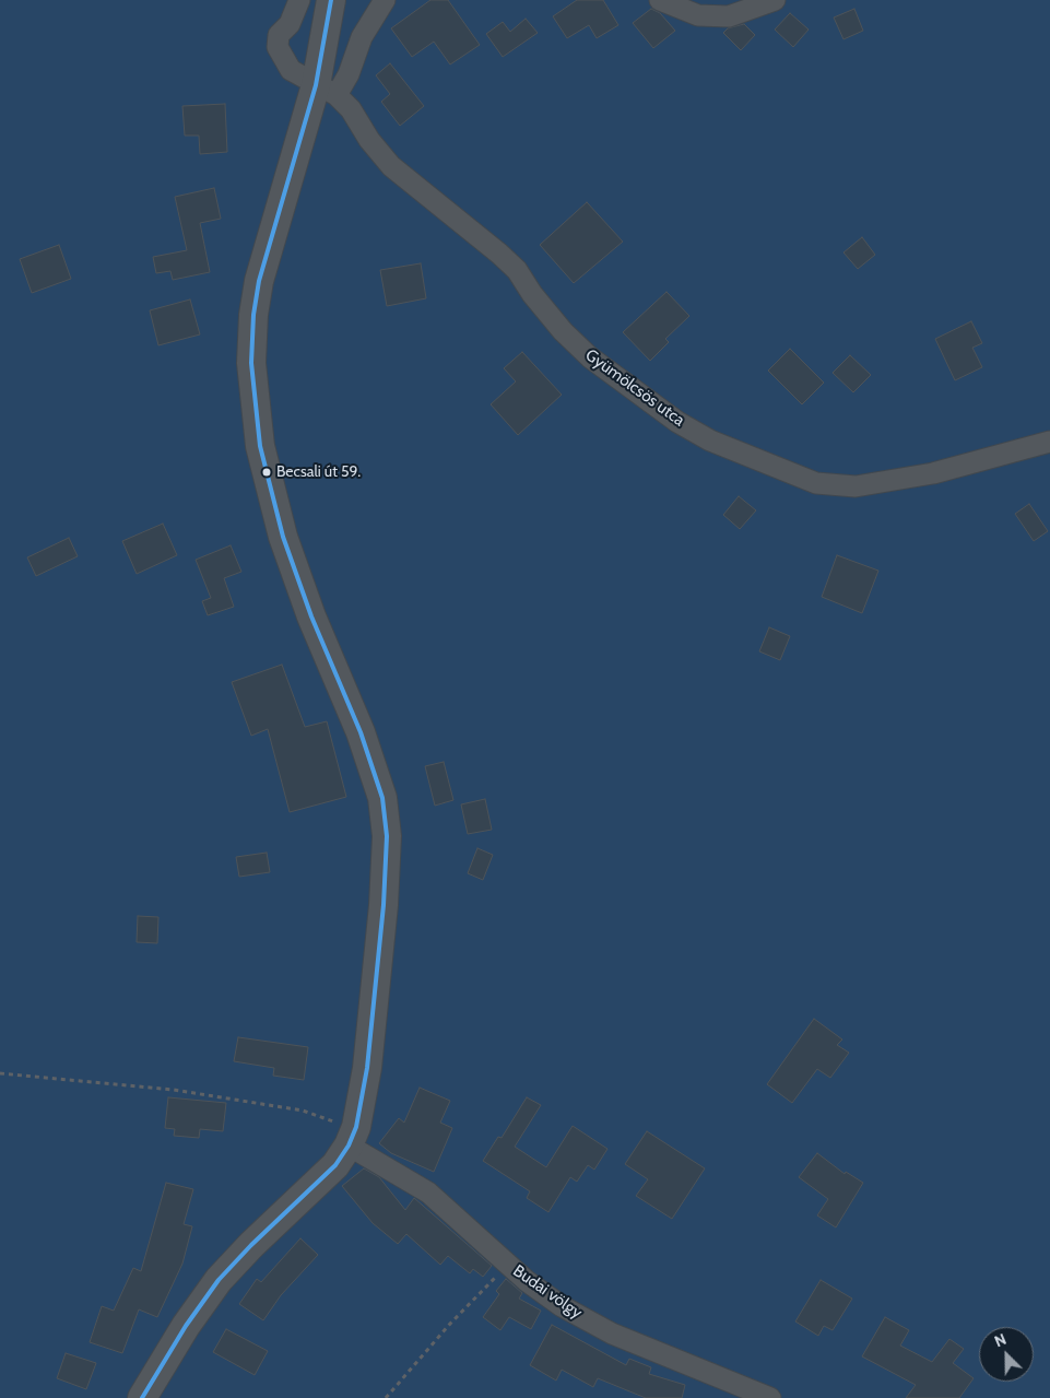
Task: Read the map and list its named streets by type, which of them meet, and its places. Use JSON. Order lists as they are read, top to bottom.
{
  "streets": {
    "street": ["Gyümölcsös utca", "Budai völgy"]
  },
  "places": ["Becsali út 59."],
  "north": "top left"
}
